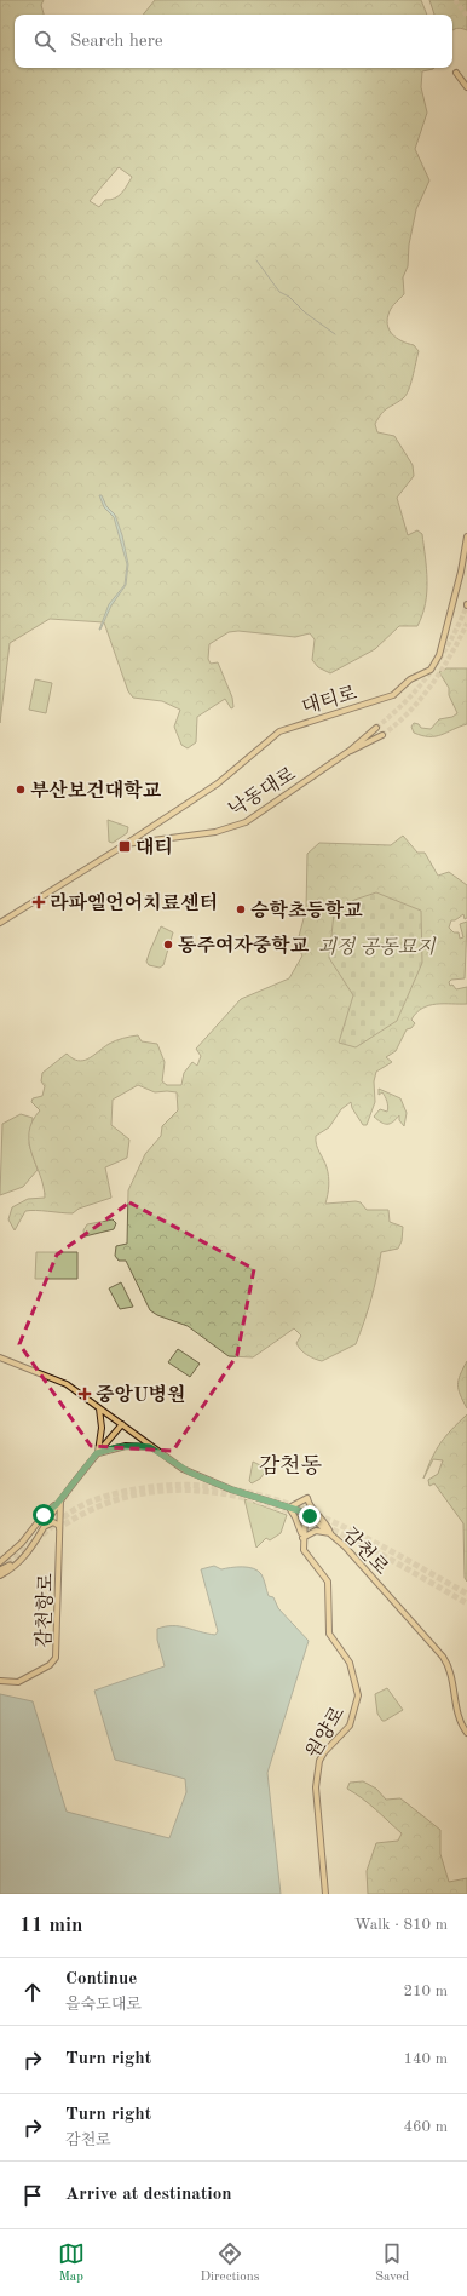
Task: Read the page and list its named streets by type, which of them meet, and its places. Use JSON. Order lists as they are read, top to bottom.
{
  "streets": {
    "main road": [
      "대티로",
      "낙동대로",
      "감천로",
      "감천항로",
      "원양로"
    ]
  },
  "crossings": [
    ["대티로", "낙동대로"],
    ["감천로", "원양로"]
  ],
  "districts": ["감천동"],
  "parks": ["괴정 공동묘지"],
  "places": {
    "other": ["부산보건대학교", "승학초등학교", "동주여자중학교"],
    "transit": ["대티"],
    "health": ["라파엘언어치료센터", "중앙U병원"]
  },
  "page": {
    "search": "Search here",
    "heading": ["11 min", "Walk · 810 m"],
    "list": [
      ["Continue", "을숙도대로", "210 m"],
      ["Turn right", "140 m"],
      ["Turn right", "감천로", "460 m"],
      "Arrive at destination"
    ],
    "nav": ["Map", "Directions", "Saved"]
  }
}
